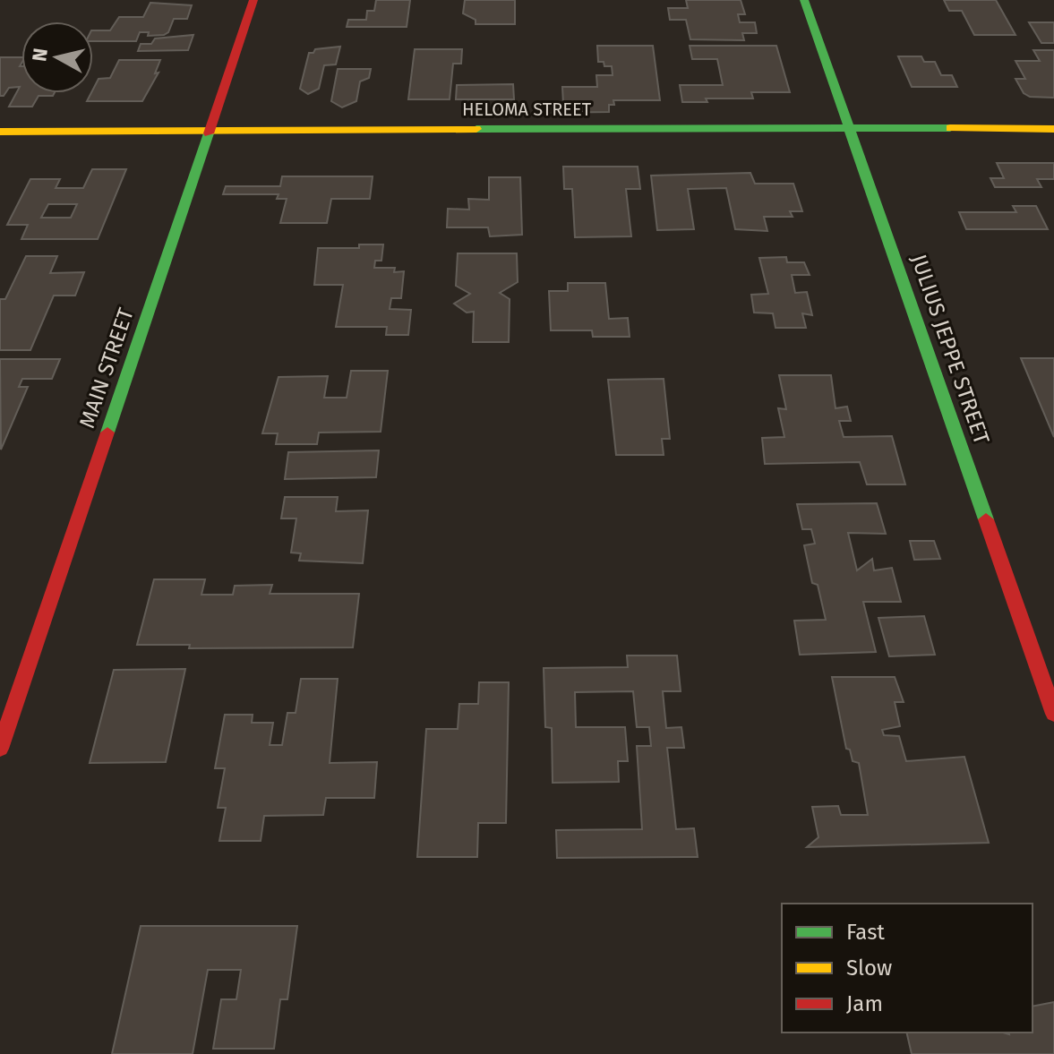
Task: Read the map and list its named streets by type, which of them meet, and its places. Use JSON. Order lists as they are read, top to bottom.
{
  "streets": {
    "street": ["HELOMA STREET", "JULIUS JEPPE STREET", "MAIN STREET"]
  },
  "crossings": [
    ["HELOMA STREET", "JULIUS JEPPE STREET"],
    ["HELOMA STREET", "MAIN STREET"]
  ],
  "legend": ["Fast", "Slow", "Jam"],
  "north": "left"
}
